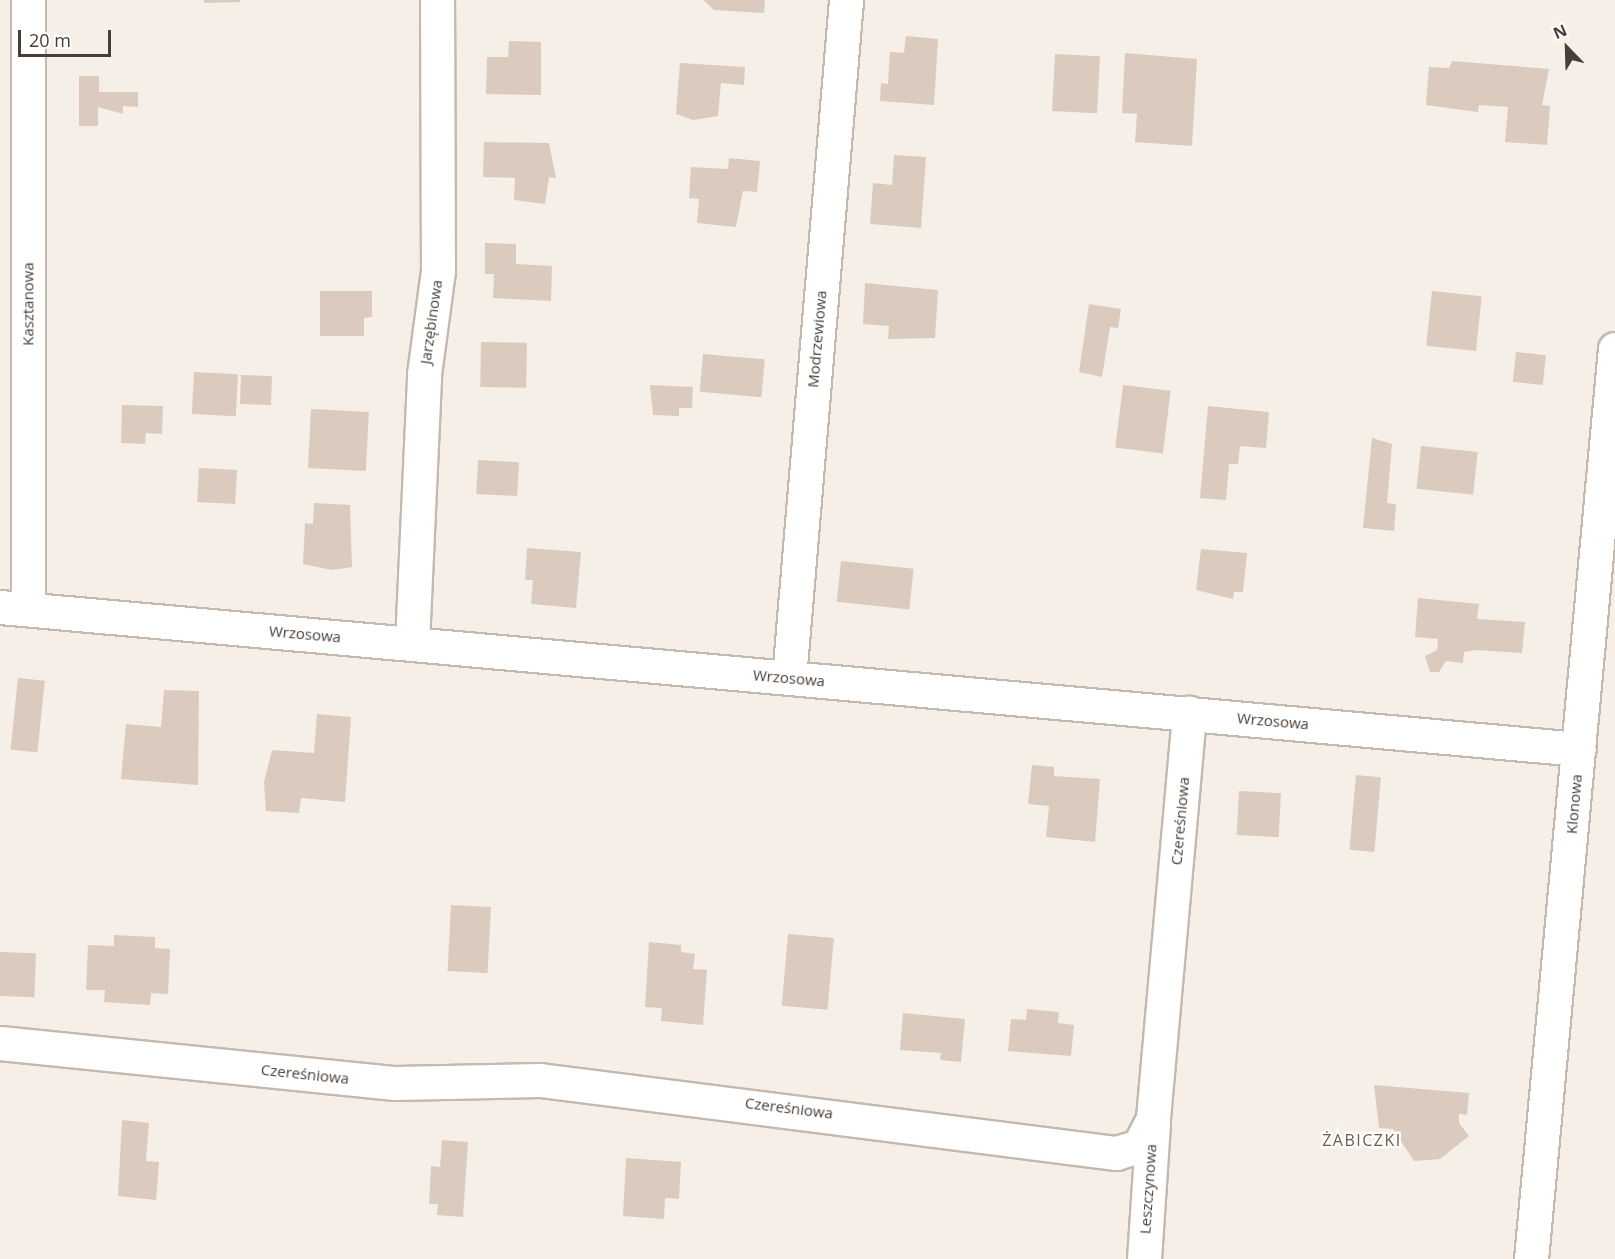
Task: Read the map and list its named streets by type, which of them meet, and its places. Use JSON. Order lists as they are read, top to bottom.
{
  "streets": {
    "street": [
      "Kasztanowa",
      "Jarzębinowa",
      "Modrzewiowa",
      "Wrzosowa",
      "Klonowa",
      "Czereśniowa",
      "Leszczynowa"
    ]
  },
  "crossings": [
    ["Kasztanowa", "Wrzosowa"],
    ["Jarzębinowa", "Wrzosowa"],
    ["Modrzewiowa", "Wrzosowa"],
    ["Wrzosowa", "Klonowa"],
    ["Wrzosowa", "Czereśniowa"],
    ["Czereśniowa", "Leszczynowa"]
  ],
  "districts": ["ŻABICZKI"],
  "scale_bar": "20 m",
  "north": "top left"
}
